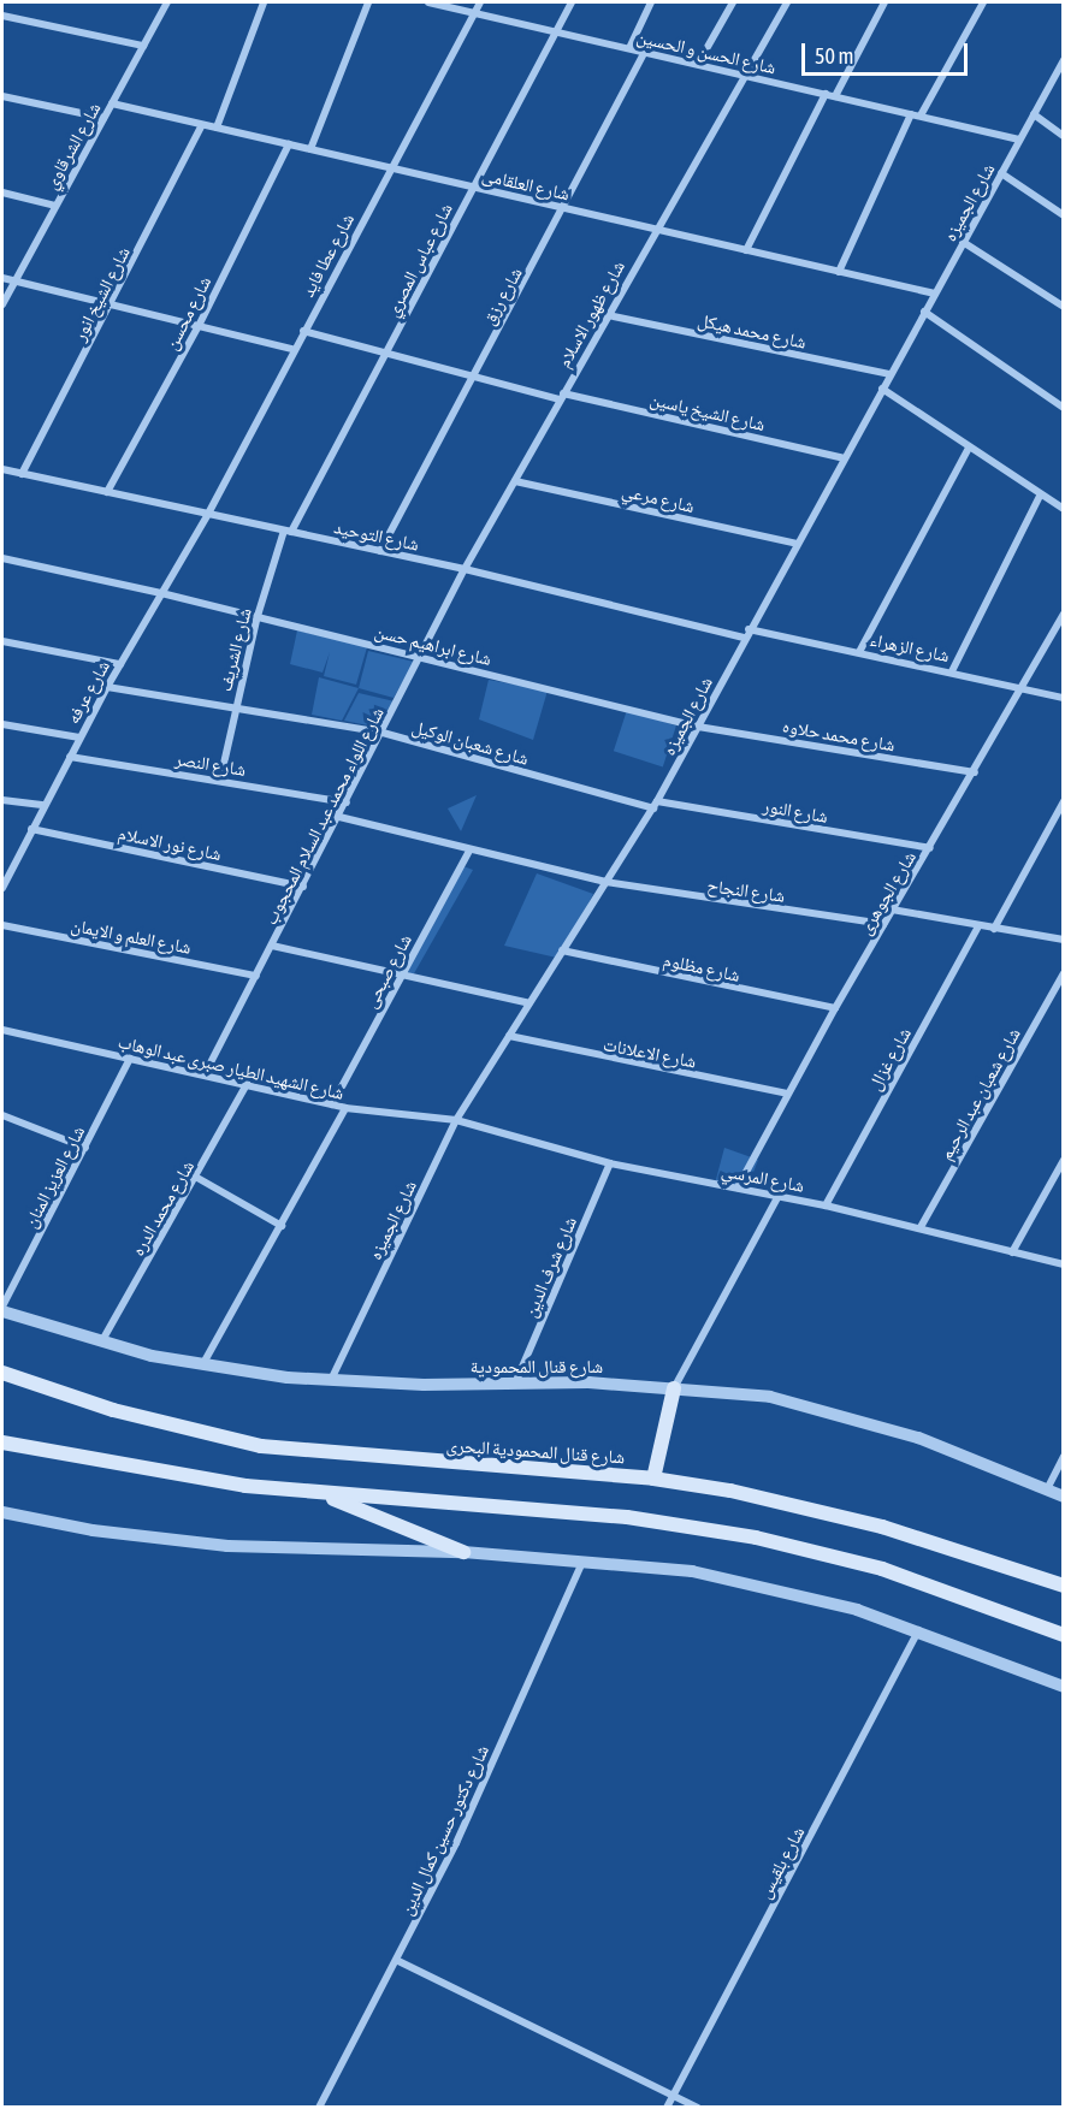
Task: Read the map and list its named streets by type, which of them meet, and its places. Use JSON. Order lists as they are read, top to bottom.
{
  "streets": {
    "main road": ["شارع قنال المحمودية البحرى"],
    "street": [
      "شارع الحسن و الحسين",
      "شارع الشرقاوي",
      "شارع العلقامى",
      "شارع الجميزه",
      "شارع عطا فايد",
      "شارع عباس المصري",
      "شارع الشيخ انور",
      "شارع رزق",
      "شارع محسن",
      "شارع ظهور الاسلام",
      "شارع محمد هيكل",
      "شارع الشيخ ياسين",
      "شارع مرعي",
      "شارع التوحيد",
      "شارع ابراهيم حسن",
      "شارع الزهراء",
      "شارع الشريف",
      "شارع عرفه",
      "شارع محمد حلاوه",
      "شارع شعبان الوكيل",
      "شارع النصر",
      "شارع النور",
      "شارع اللواء محمد عبد السلام المحجوب",
      "شارع نور الاسلام",
      "شارع النجاح",
      "شارع الجوهرى",
      "شارع العلم و الايمان",
      "شارع مظلوم",
      "شارع صبحى",
      "شارع الاعلانات",
      "شارع غزال",
      "شارع الشهيد الطيار صبرى عبد الوهاب",
      "شارع شعبان عبد الرحيم",
      "شارع العزيز المنان",
      "شارع المرسي",
      "شارع محمد الدره",
      "شارع شرف الدين",
      "شارع قنال المحمودية",
      "شارع دكتور حسين كمال الدين",
      "شارع بلقيس"
    ]
  },
  "crossings": [
    ["شارع الحسن و الحسين", "شارع الجميزه"],
    ["شارع الحسن و الحسين", "شارع عطا فايد"],
    ["شارع الحسن و الحسين", "شارع عباس المصري"],
    ["شارع الحسن و الحسين", "شارع رزق"],
    ["شارع الحسن و الحسين", "شارع ظهور الاسلام"],
    ["شارع الشرقاوي", "شارع العلقامى"],
    ["شارع العلقامى", "شارع الجميزه"],
    ["شارع العلقامى", "شارع عطا فايد"],
    ["شارع العلقامى", "شارع عباس المصري"],
    ["شارع العلقامى", "شارع الشيخ انور"],
    ["شارع العلقامى", "شارع رزق"],
    ["شارع العلقامى", "شارع محسن"],
    ["شارع العلقامى", "شارع ظهور الاسلام"],
    ["شارع الجميزه", "شارع محمد هيكل"],
    ["شارع الجميزه", "شارع الشيخ ياسين"],
    ["شارع الجميزه", "شارع مرعي"],
    ["شارع الجميزه", "شارع التوحيد"],
    ["شارع الجميزه", "شارع ابراهيم حسن"],
    ["شارع الجميزه", "شارع الزهراء"],
    ["شارع الجميزه", "شارع محمد حلاوه"],
    ["شارع الجميزه", "شارع شعبان الوكيل"],
    ["شارع الجميزه", "شارع النور"],
    ["شارع الجميزه", "شارع النجاح"],
    ["شارع الجميزه", "شارع مظلوم"],
    ["شارع الجميزه", "شارع الاعلانات"],
    ["شارع الجميزه", "شارع الشهيد الطيار صبرى عبد الوهاب"],
    ["شارع الجميزه", "شارع المرسي"],
    ["شارع الجميزه", "شارع قنال المحمودية"],
    ["شارع عطا فايد", "شارع الشيخ ياسين"],
    ["شارع عطا فايد", "شارع التوحيد"],
    ["شارع عطا فايد", "شارع عرفه"],
    ["شارع عباس المصري", "شارع الشيخ ياسين"],
    ["شارع عباس المصري", "شارع التوحيد"],
    ["شارع عباس المصري", "شارع الشريف"],
    ["شارع الشيخ انور", "شارع التوحيد"],
    ["شارع رزق", "شارع الشيخ ياسين"],
    ["شارع رزق", "شارع التوحيد"],
    ["شارع محسن", "شارع التوحيد"],
    ["شارع ظهور الاسلام", "شارع محمد هيكل"],
    ["شارع ظهور الاسلام", "شارع الشيخ ياسين"],
    ["شارع ظهور الاسلام", "شارع مرعي"],
    ["شارع ظهور الاسلام", "شارع التوحيد"],
    ["شارع ظهور الاسلام", "شارع اللواء محمد عبد السلام المحجوب"],
    ["شارع التوحيد", "شارع الشريف"],
    ["شارع التوحيد", "شارع عرفه"],
    ["شارع التوحيد", "شارع اللواء محمد عبد السلام المحجوب"],
    ["شارع ابراهيم حسن", "شارع الشريف"],
    ["شارع ابراهيم حسن", "شارع عرفه"],
    ["شارع ابراهيم حسن", "شارع محمد حلاوه"],
    ["شارع ابراهيم حسن", "شارع اللواء محمد عبد السلام المحجوب"],
    ["شارع الزهراء", "شارع الجوهرى"],
    ["شارع الشريف", "شارع شعبان الوكيل"],
    ["شارع الشريف", "شارع النصر"],
    ["شارع عرفه", "شارع شعبان الوكيل"],
    ["شارع عرفه", "شارع النصر"],
    ["شارع عرفه", "شارع نور الاسلام"],
    ["شارع محمد حلاوه", "شارع الجوهرى"],
    ["شارع شعبان الوكيل", "شارع النور"],
    ["شارع شعبان الوكيل", "شارع اللواء محمد عبد السلام المحجوب"],
    ["شارع النصر", "شارع اللواء محمد عبد السلام المحجوب"],
    ["شارع النور", "شارع الجوهرى"],
    ["شارع اللواء محمد عبد السلام المحجوب", "شارع نور الاسلام"],
    ["شارع اللواء محمد عبد السلام المحجوب", "شارع العلم و الايمان"],
    ["شارع اللواء محمد عبد السلام المحجوب", "شارع الشهيد الطيار صبرى عبد الوهاب"],
    ["شارع النجاح", "شارع الجوهرى"],
    ["شارع الجوهرى", "شارع مظلوم"],
    ["شارع الجوهرى", "شارع الاعلانات"],
    ["شارع الجوهرى", "شارع المرسي"],
    ["شارع صبحى", "شارع الشهيد الطيار صبرى عبد الوهاب"],
    ["شارع غزال", "شارع المرسي"],
    ["شارع الشهيد الطيار صبرى عبد الوهاب", "شارع العزيز المنان"],
    ["شارع الشهيد الطيار صبرى عبد الوهاب", "شارع المرسي"],
    ["شارع الشهيد الطيار صبرى عبد الوهاب", "شارع محمد الدره"],
    ["شارع شعبان عبد الرحيم", "شارع المرسي"],
    ["شارع العزيز المنان", "شارع قنال المحمودية"],
    ["شارع المرسي", "شارع شرف الدين"],
    ["شارع محمد الدره", "شارع قنال المحمودية"],
    ["شارع شرف الدين", "شارع قنال المحمودية"]
  ],
  "scale_bar": "50 m"
}
